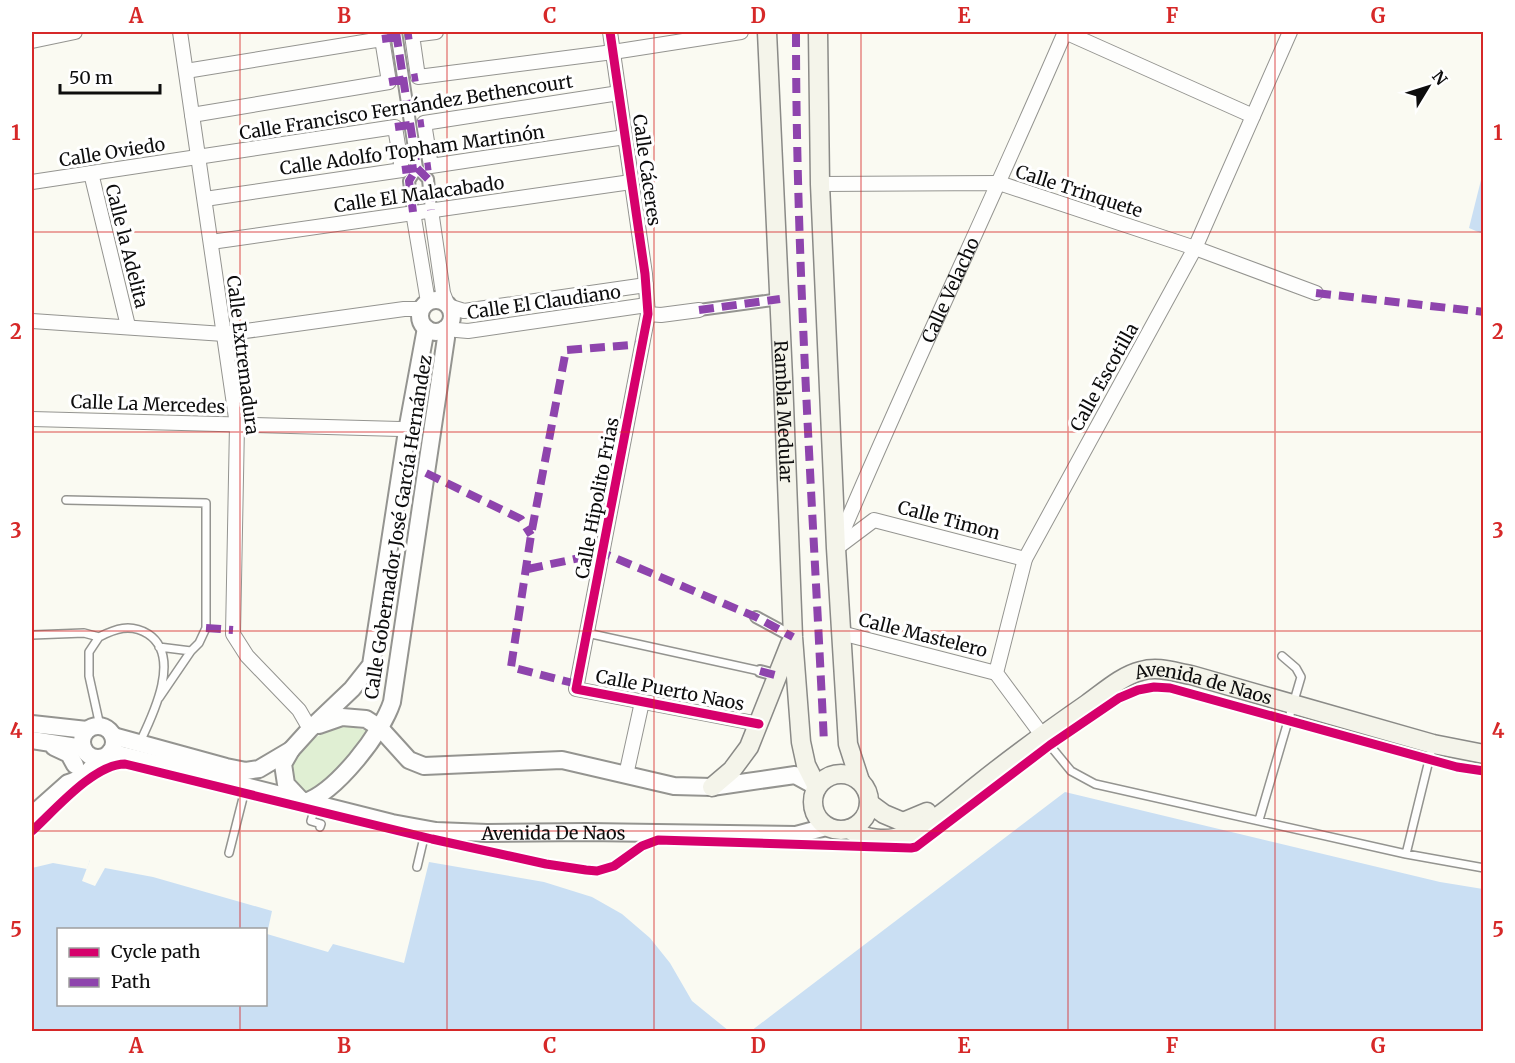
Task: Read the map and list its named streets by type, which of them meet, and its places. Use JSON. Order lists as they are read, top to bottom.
{
  "streets": {
    "main road": ["Rambla Medular", "Avenida de Naos"],
    "street": [
      "Calle Francisco Fernández Bethencourt",
      "Calle Adolfo Topham Martinón",
      "Calle Oviedo",
      "Calle Cáceres",
      "Calle Trinquete",
      "Calle El Malacabado",
      "Calle la Adelita",
      "Calle Velacho",
      "Calle El Claudiano",
      "Calle Extremadura",
      "Calle Escotilla",
      "Calle La Mercedes",
      "Calle Hipolito Frias",
      "Calle Timon",
      "Calle Gobernador José García Hernández",
      "Calle Mastelero",
      "Calle Puerto Naos",
      "Avenida De Naos"
    ]
  },
  "crossings": [
    ["Calle Francisco Fernández Bethencourt", "Calle Oviedo"],
    ["Calle Francisco Fernández Bethencourt", "Calle Cáceres"],
    ["Calle Francisco Fernández Bethencourt", "Calle Extremadura"],
    ["Calle Adolfo Topham Martinón", "Calle Cáceres"],
    ["Calle Adolfo Topham Martinón", "Calle Extremadura"],
    ["Calle Oviedo", "Calle la Adelita"],
    ["Calle Oviedo", "Calle Extremadura"],
    ["Calle Cáceres", "Calle El Malacabado"],
    ["Calle Cáceres", "Calle El Claudiano"],
    ["Calle Cáceres", "Calle Hipolito Frias"],
    ["Calle Trinquete", "Calle Velacho"],
    ["Calle Trinquete", "Calle Escotilla"],
    ["Calle El Malacabado", "Calle Extremadura"],
    ["Calle Velacho", "Calle Timon"],
    ["Calle El Claudiano", "Rambla Medular"],
    ["Calle El Claudiano", "Calle Hipolito Frias"],
    ["Calle El Claudiano", "Calle Gobernador José García Hernández"],
    ["Calle Extremadura", "Calle La Mercedes"],
    ["Calle Extremadura", "Calle Gobernador José García Hernández"],
    ["Calle Escotilla", "Calle Timon"],
    ["Calle Escotilla", "Calle Mastelero"],
    ["Calle La Mercedes", "Calle Gobernador José García Hernández"],
    ["Rambla Medular", "Avenida de Naos"],
    ["Rambla Medular", "Avenida De Naos"],
    ["Calle Hipolito Frias", "Calle Puerto Naos"],
    ["Calle Gobernador José García Hernández", "Avenida De Naos"],
    ["Avenida de Naos", "Avenida De Naos"]
  ],
  "legend": ["Cycle path", "Path"],
  "scale_bar": "50 m",
  "north": "top right",
  "grid": {
    "columns": [
      "A",
      "B",
      "C",
      "D",
      "E",
      "F",
      "G"
    ],
    "rows": [
      "1",
      "2",
      "3",
      "4",
      "5"
    ]
  }
}
